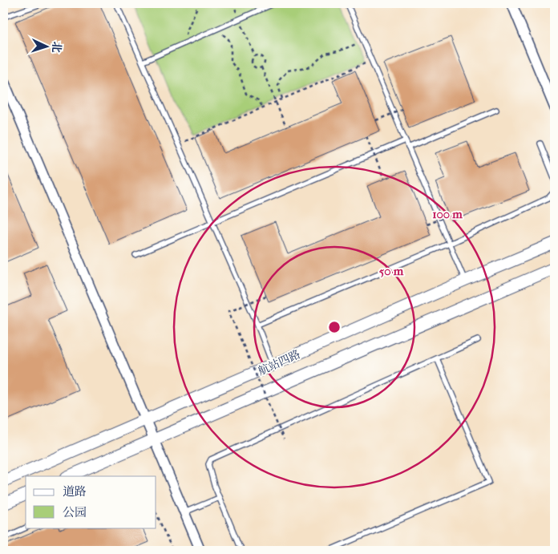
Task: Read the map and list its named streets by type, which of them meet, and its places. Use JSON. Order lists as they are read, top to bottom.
{
  "streets": {
    "street": ["航站四路"]
  },
  "legend": ["道路", "公园"],
  "north": "right",
  "rings": ["100 m", "50 m"]
}
